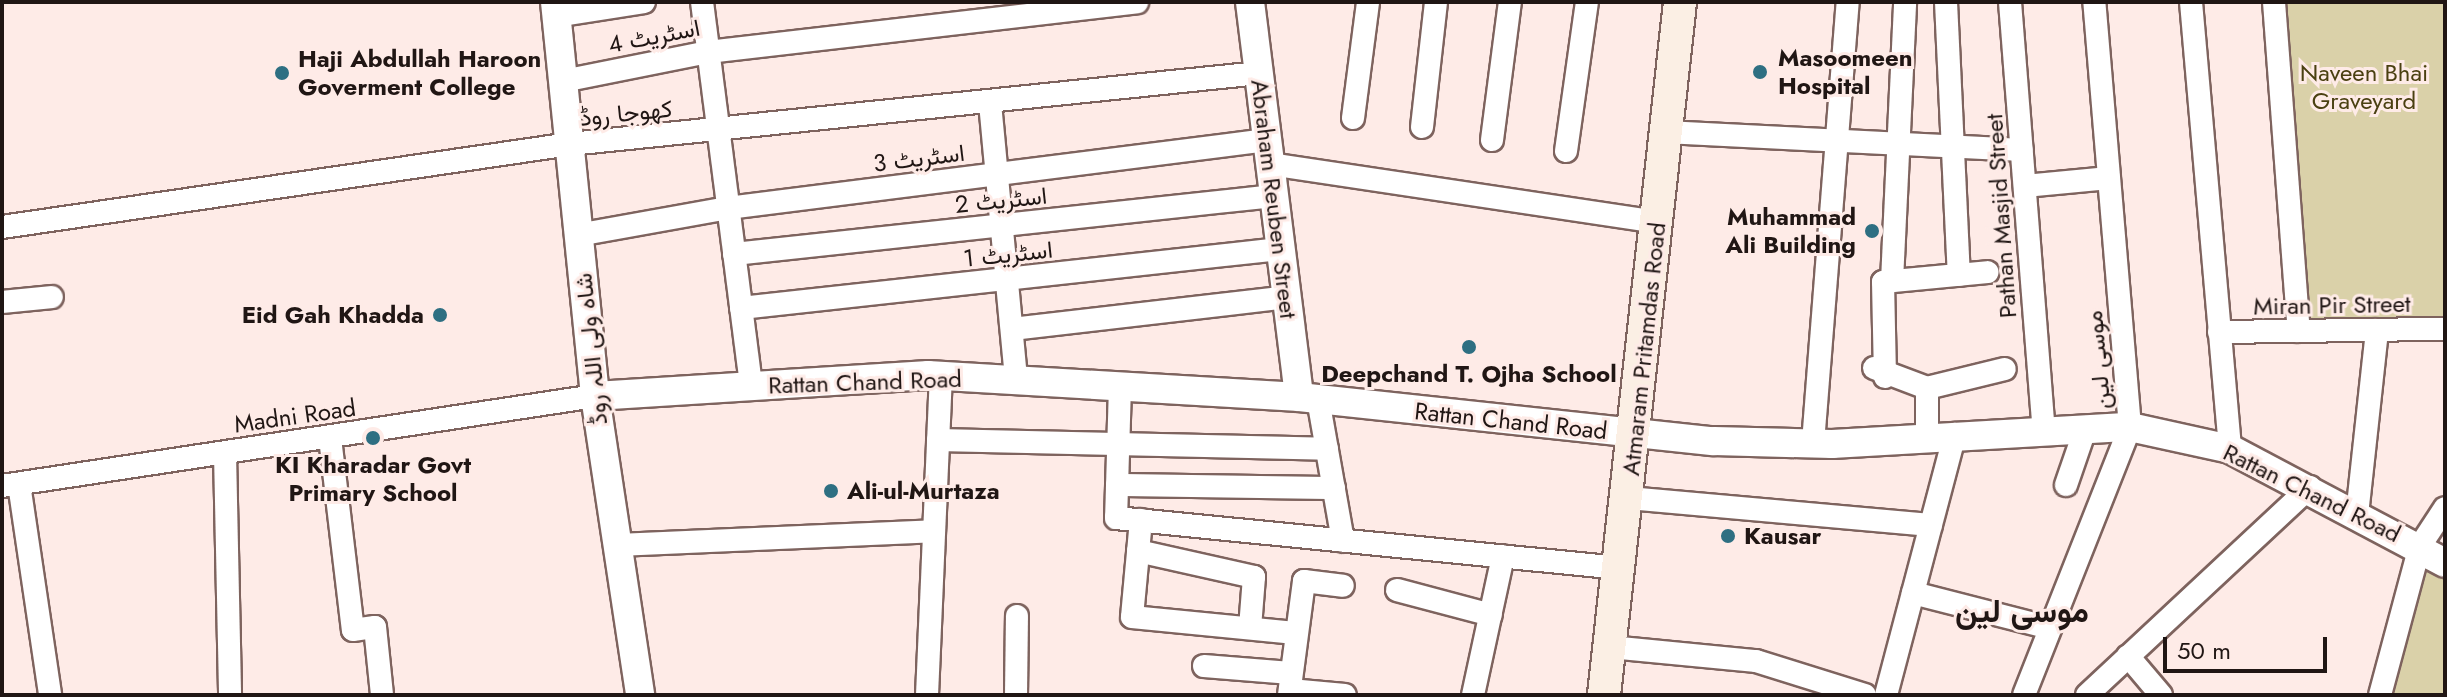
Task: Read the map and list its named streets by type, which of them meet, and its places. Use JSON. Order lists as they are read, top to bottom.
{
  "streets": {
    "main road": ["Atmaram Pritamdas Road"],
    "street": [
      "اسٹریٹ 4",
      "کھوجا روڈ",
      "اسٹریٹ 3",
      "Abraham Reuben Street",
      "اسٹریٹ 2",
      "Pathan Masjid Street",
      "اسٹریٹ 1",
      "Miran Pir Street",
      "شاہ ولی اللہ روڈ",
      "موسی لین",
      "Rattan Chand Road",
      "Madni Road"
    ]
  },
  "crossings": [
    ["اسٹریٹ 4", "شاہ ولی اللہ روڈ"],
    ["کھوجا روڈ", "Abraham Reuben Street"],
    ["کھوجا روڈ", "شاہ ولی اللہ روڈ"],
    ["اسٹریٹ 3", "Abraham Reuben Street"],
    ["اسٹریٹ 3", "شاہ ولی اللہ روڈ"],
    ["اسٹریٹ 3", "Atmaram Pritamdas Road"],
    ["Abraham Reuben Street", "اسٹریٹ 2"],
    ["Abraham Reuben Street", "اسٹریٹ 1"],
    ["Abraham Reuben Street", "Rattan Chand Road"],
    ["Pathan Masjid Street", "Rattan Chand Road"],
    ["شاہ ولی اللہ روڈ", "Rattan Chand Road"],
    ["شاہ ولی اللہ روڈ", "Madni Road"],
    ["Atmaram Pritamdas Road", "Rattan Chand Road"],
    ["موسی لین", "Rattan Chand Road"],
    ["Rattan Chand Road", "Madni Road"]
  ],
  "districts": ["موسی لین"],
  "parks": ["Naveen Bhai Graveyard"],
  "places": [
    "Masoomeen Hospital",
    "Haji Abdullah Haroon Goverment College",
    "Muhammad Ali Building",
    "Eid Gah Khadda",
    "Deepchand T. Ojha School",
    "KI Kharadar Govt Primary School",
    "Ali-ul-Murtaza",
    "Kausar"
  ],
  "scale_bar": "50 m"
}
